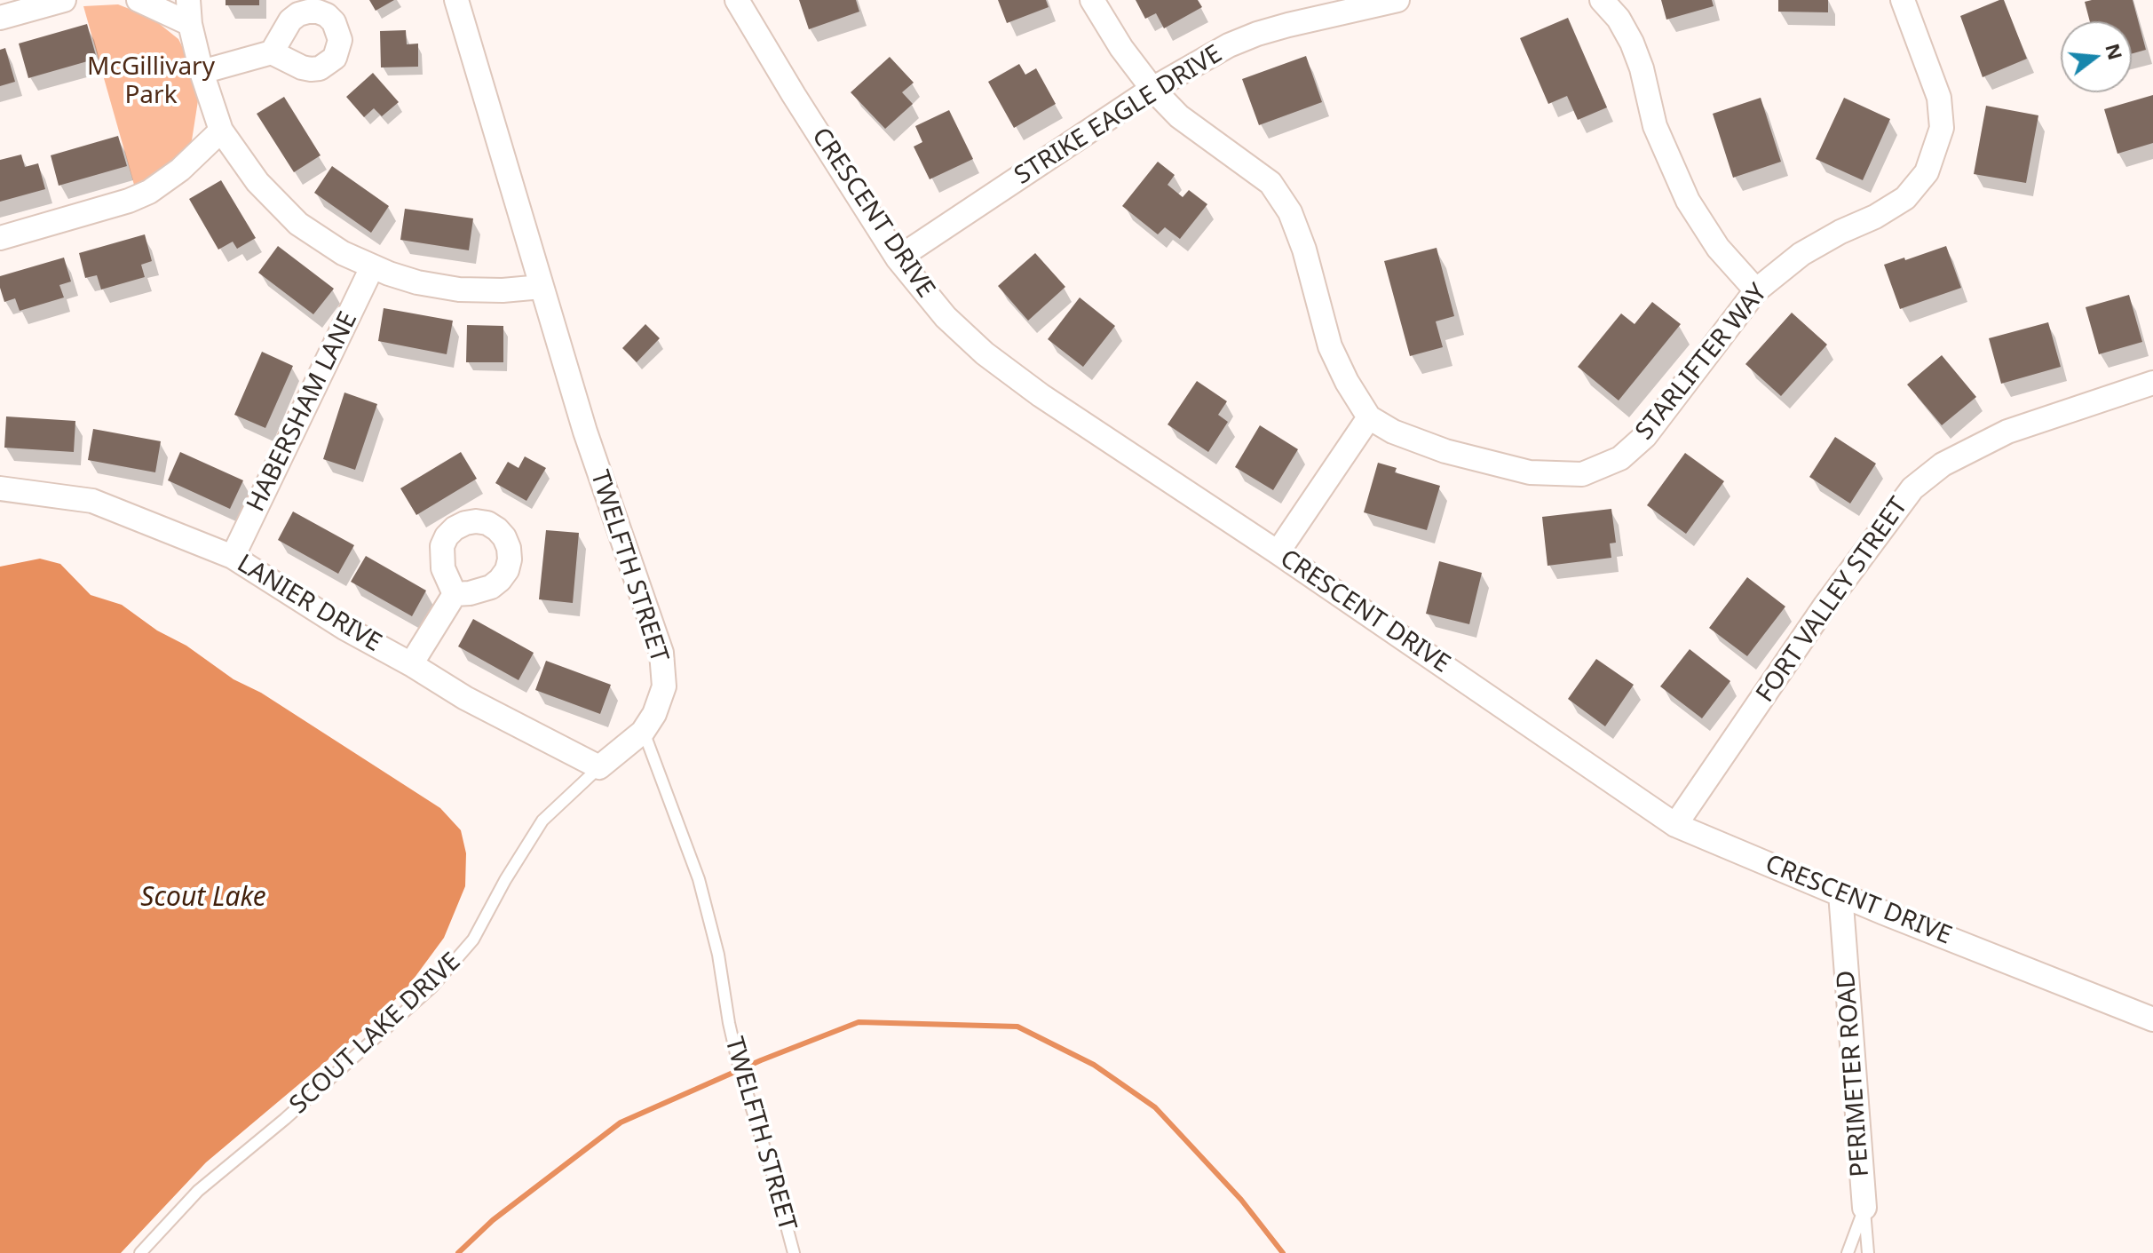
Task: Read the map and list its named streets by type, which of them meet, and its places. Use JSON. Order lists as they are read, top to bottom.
{
  "streets": {
    "street": [
      "STRIKE EAGLE DRIVE",
      "CRESCENT DRIVE",
      "STARLIFTER WAY",
      "HABERSHAM LANE",
      "TWELFTH STREET",
      "FORT VALLEY STREET",
      "LANIER DRIVE",
      "SCOUT LAKE DRIVE",
      "PERIMETER ROAD"
    ]
  },
  "crossings": [
    ["STRIKE EAGLE DRIVE", "CRESCENT DRIVE"],
    ["STRIKE EAGLE DRIVE", "STARLIFTER WAY"],
    ["CRESCENT DRIVE", "FORT VALLEY STREET"],
    ["CRESCENT DRIVE", "PERIMETER ROAD"],
    ["HABERSHAM LANE", "LANIER DRIVE"],
    ["TWELFTH STREET", "SCOUT LAKE DRIVE"],
    ["LANIER DRIVE", "SCOUT LAKE DRIVE"]
  ],
  "water": ["Scout Lake"],
  "parks": ["McGillivary Park"],
  "north": "right"
}
